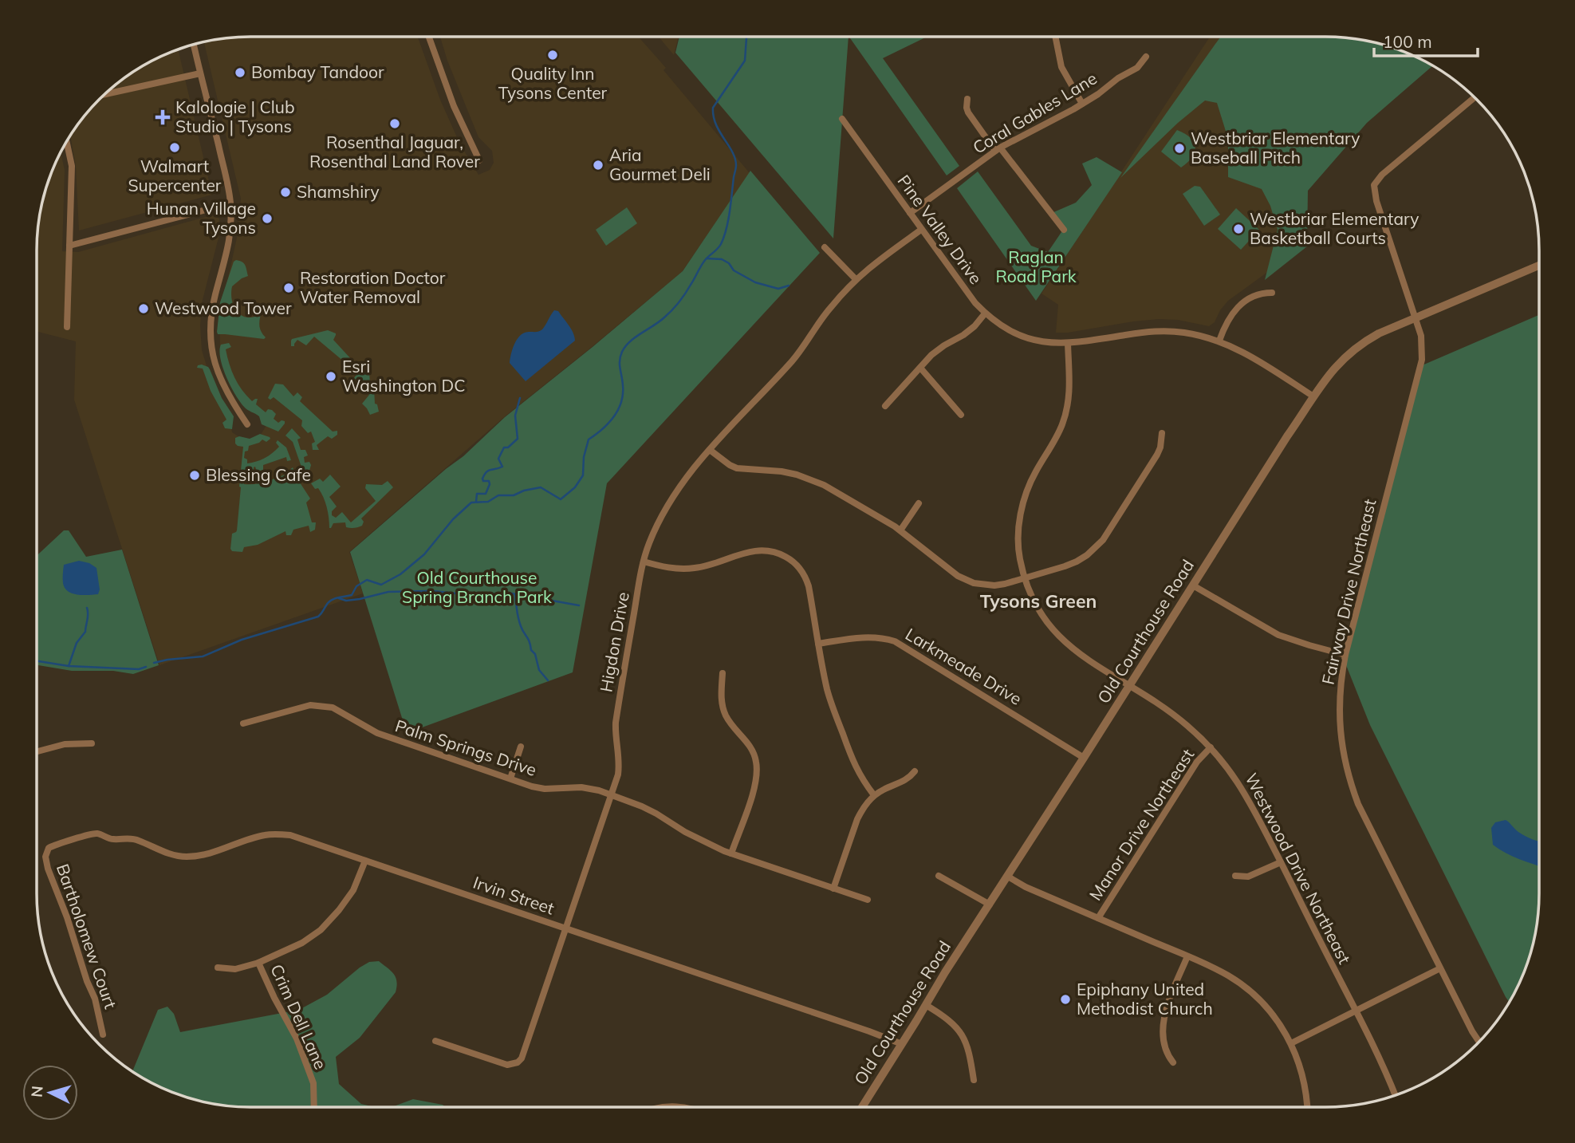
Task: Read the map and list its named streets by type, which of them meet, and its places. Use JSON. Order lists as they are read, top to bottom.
{
  "streets": {
    "street": [
      "Coral Gables Lane",
      "Pine Valley Drive",
      "Fairway Drive Northeast",
      "Old Courthouse Road",
      "Higdon Drive",
      "Larkmeade Drive",
      "Palm Springs Drive",
      "Manor Drive Northeast",
      "Westwood Drive Northeast",
      "Irvin Street",
      "Bartholomew Court",
      "Crim Dell Lane"
    ]
  },
  "crossings": [
    ["Coral Gables Lane", "Pine Valley Drive"],
    ["Pine Valley Drive", "Old Courthouse Road"],
    ["Pine Valley Drive", "Higdon Drive"],
    ["Pine Valley Drive", "Westwood Drive Northeast"],
    ["Fairway Drive Northeast", "Old Courthouse Road"],
    ["Old Courthouse Road", "Larkmeade Drive"],
    ["Old Courthouse Road", "Westwood Drive Northeast"],
    ["Old Courthouse Road", "Irvin Street"],
    ["Higdon Drive", "Palm Springs Drive"],
    ["Higdon Drive", "Irvin Street"],
    ["Manor Drive Northeast", "Westwood Drive Northeast"],
    ["Irvin Street", "Bartholomew Court"]
  ],
  "districts": ["Tysons Green"],
  "parks": ["Raglan Road Park", "Old Courthouse Spring Branch Park"],
  "places": {
    "other": [
      "Quality Inn Tysons Center",
      "Bombay Tandoor",
      "Rosenthal Jaguar, Rosenthal Land Rover",
      "Walmart Supercenter",
      "Westbriar Elementary Baseball Pitch",
      "Aria Gourmet Deli",
      "Shamshiry",
      "Hunan Village Tysons",
      "Westbriar Elementary Basketball Courts",
      "Restoration Doctor Water Removal",
      "Westwood Tower",
      "Esri Washington DC",
      "Blessing Cafe",
      "Epiphany United Methodist Church"
    ],
    "health": ["Kalologie | Club Studio | Tysons"]
  },
  "scale_bar": "100 m",
  "north": "left"
}
